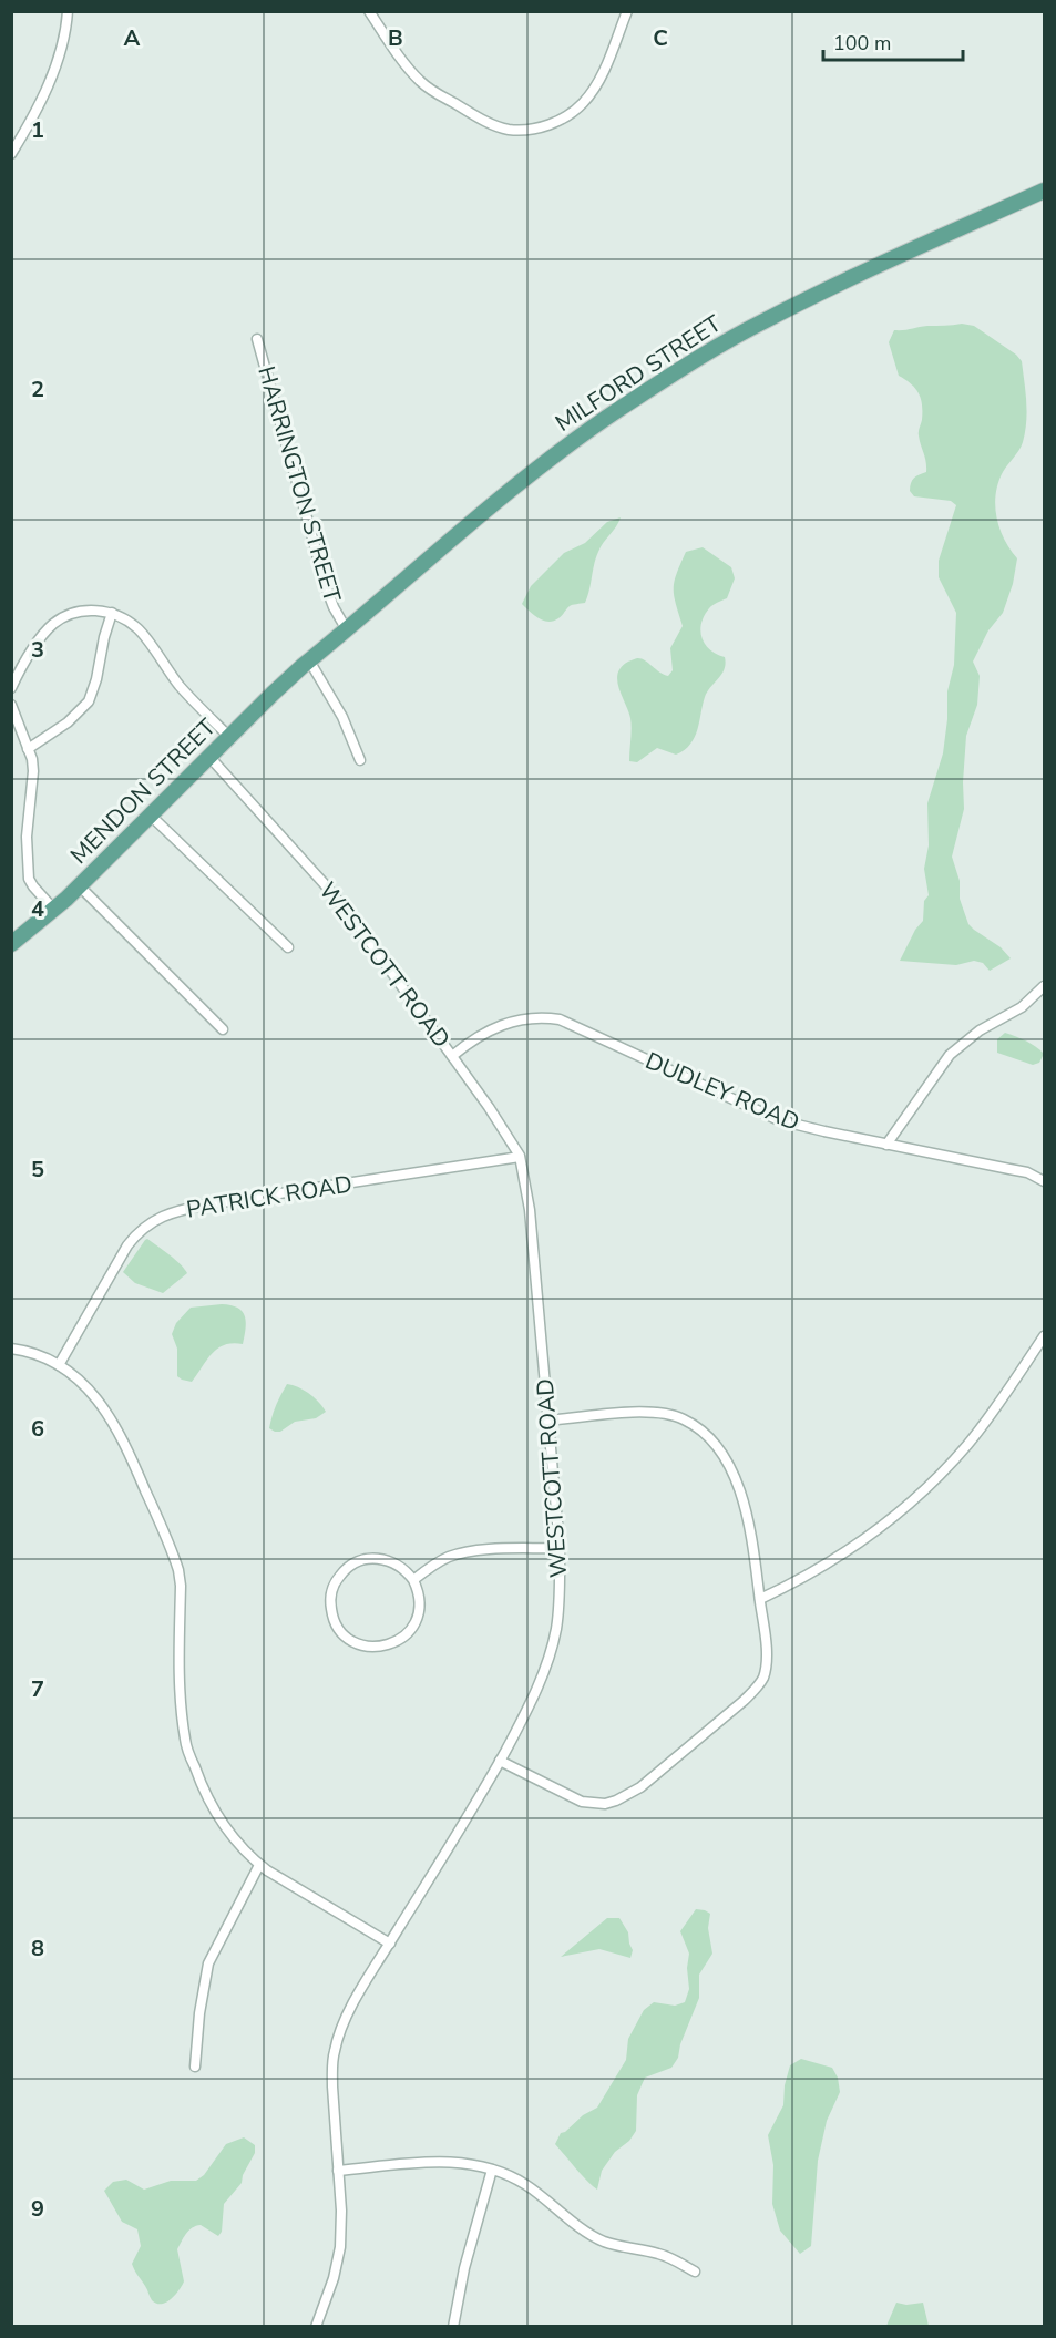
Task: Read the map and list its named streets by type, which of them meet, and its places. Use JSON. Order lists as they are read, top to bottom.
{
  "streets": {
    "main road": ["MILFORD STREET", "MENDON STREET"],
    "street": [
      "HARRINGTON STREET",
      "WESTCOTT ROAD",
      "DUDLEY ROAD",
      "PATRICK ROAD"
    ]
  },
  "crossings": [
    ["MILFORD STREET", "HARRINGTON STREET"],
    ["MILFORD STREET", "MENDON STREET"],
    ["MENDON STREET", "WESTCOTT ROAD"],
    ["WESTCOTT ROAD", "DUDLEY ROAD"],
    ["WESTCOTT ROAD", "PATRICK ROAD"]
  ],
  "scale_bar": "100 m",
  "grid": {
    "columns": ["A", "B", "C"],
    "rows": [
      "1",
      "2",
      "3",
      "4",
      "5",
      "6",
      "7",
      "8",
      "9"
    ]
  }
}
